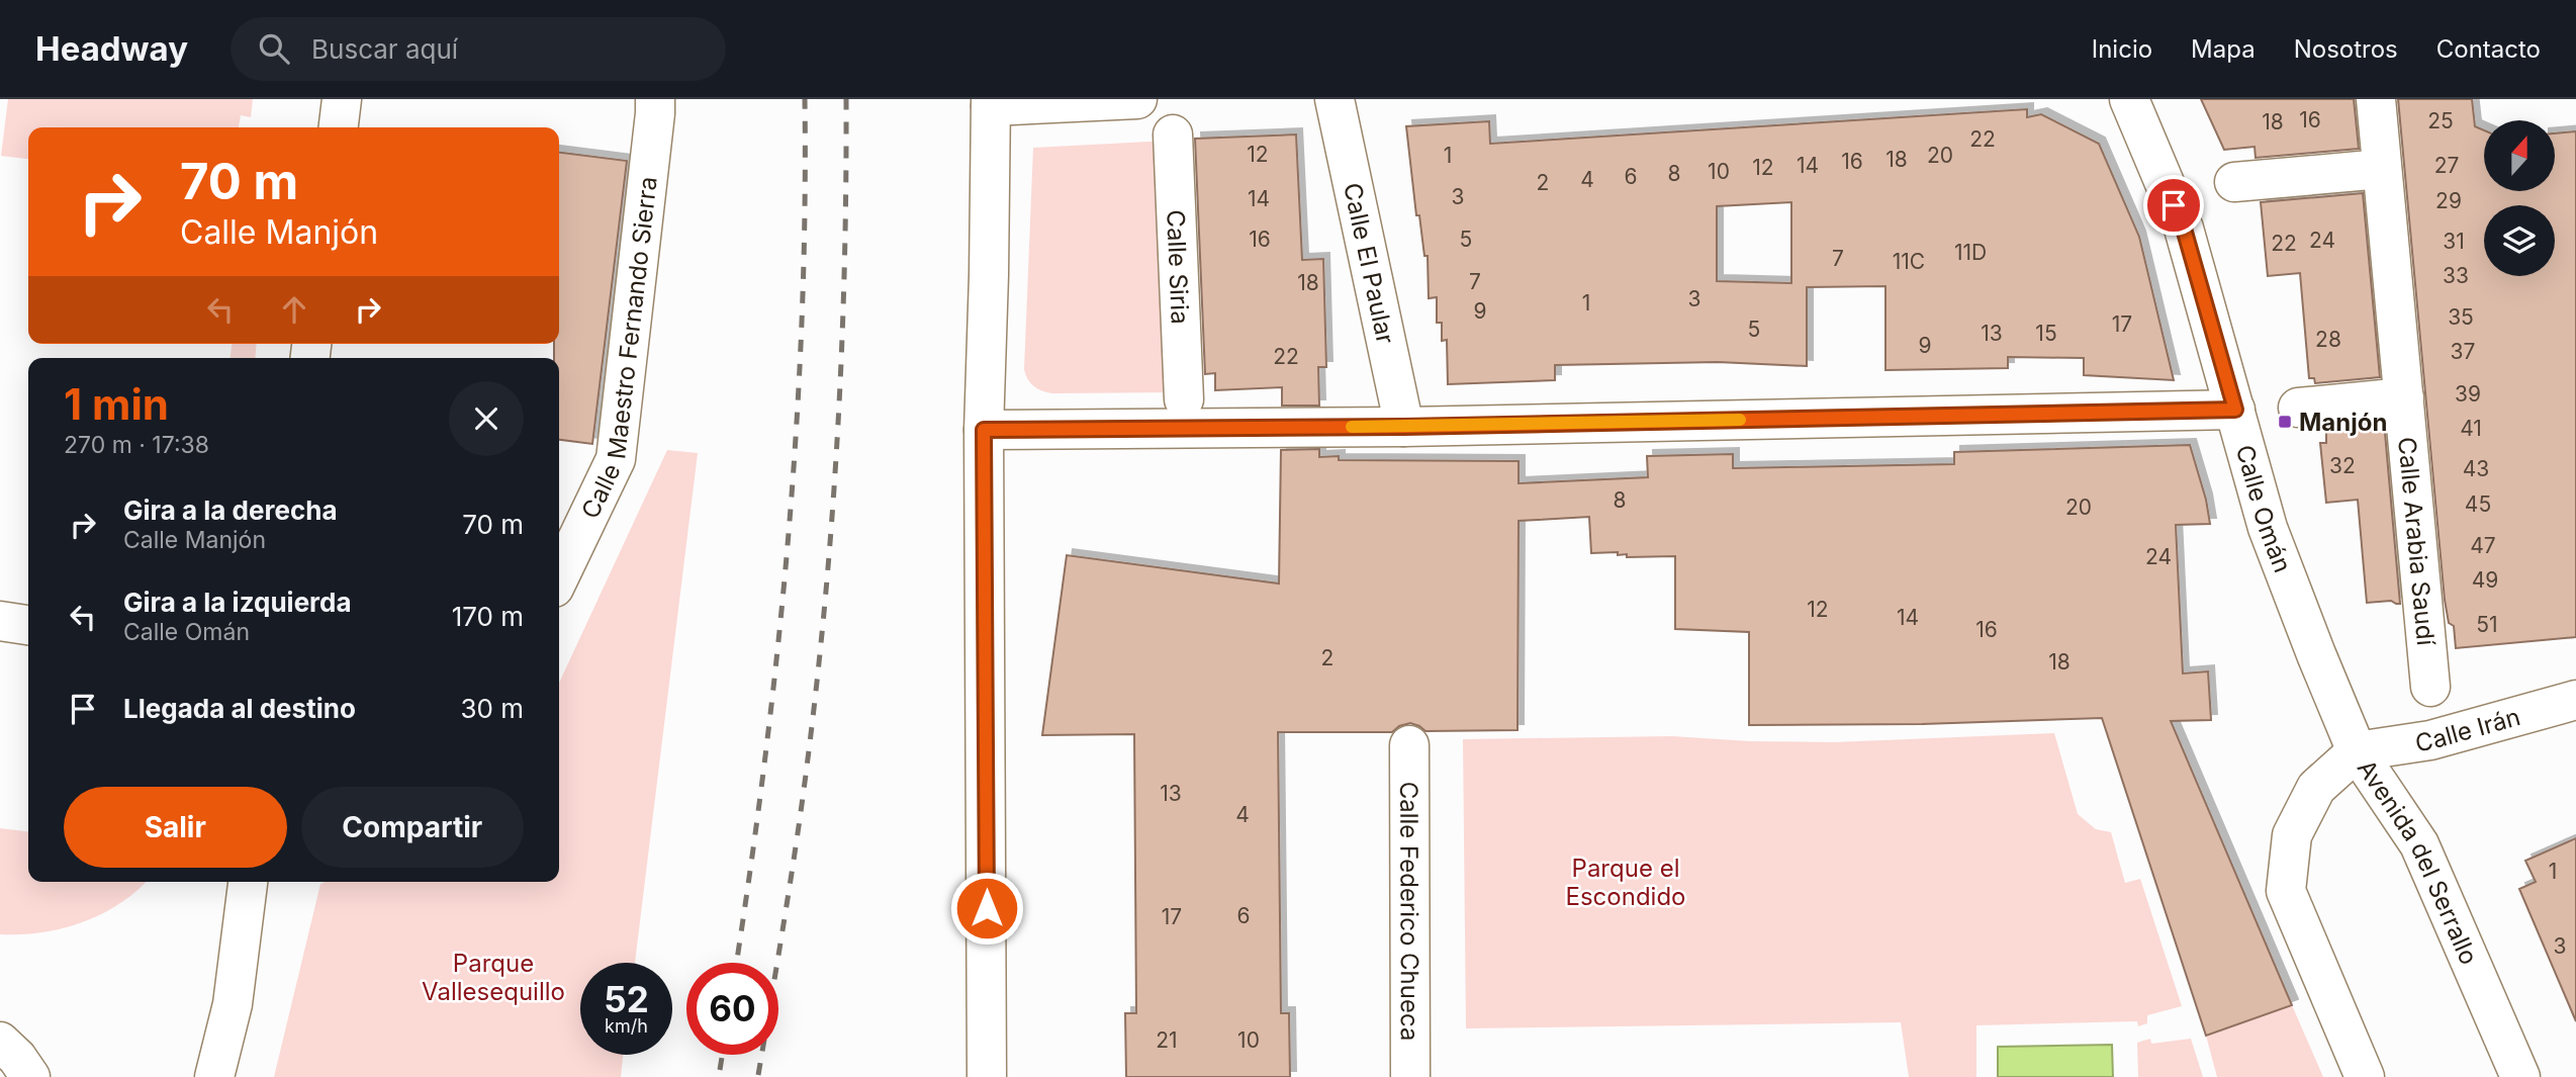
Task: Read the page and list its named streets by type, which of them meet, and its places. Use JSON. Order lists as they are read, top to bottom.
{
  "streets": {
    "street": [
      "Calle El Paular",
      "Calle Siria",
      "Calle Maestro Fernando Sierra",
      "Calle Omán",
      "Calle Arabia Saudí",
      "Calle Irán",
      "Avenida del Serrallo",
      "Calle Federico Chueca"
    ]
  },
  "crossings": [
    ["Calle Omán", "Calle Irán"],
    ["Calle Omán", "Avenida del Serrallo"],
    ["Calle Irán", "Avenida del Serrallo"]
  ],
  "parks": ["Parque el Escondido", "Parque Vallesequillo"],
  "places": {
    "transit": ["Manjón"]
  },
  "house_numbers": [
    "16",
    "25",
    "18",
    "22",
    "12",
    "1",
    "20",
    "18",
    "16",
    "14",
    "27",
    "12",
    "10",
    "8",
    "6",
    "4",
    "2",
    "3",
    "14",
    "29",
    "16",
    "5",
    "24",
    "31",
    "22",
    "11D",
    "7",
    "11C",
    "33",
    "7",
    "18",
    "3",
    "1",
    "9",
    "35",
    "17",
    "5",
    "13",
    "15",
    "28",
    "9",
    "37",
    "22",
    "39",
    "41",
    "32",
    "43",
    "8",
    "45",
    "20",
    "47",
    "24",
    "49",
    "12",
    "14",
    "51",
    "16",
    "2",
    "18",
    "13",
    "4",
    "1",
    "6",
    "17",
    "3",
    "21",
    "10"
  ],
  "north": "top",
  "page": {
    "header": "Headway",
    "search": "Buscar aquí",
    "nav": [
      "Inicio",
      "Mapa",
      "Nosotros",
      "Contacto"
    ],
    "turn": ["70 m", "Calle Manjón"],
    "heading": ["1 min", "270 m · 17:38"],
    "list": [
      {
        "name": "Gira a la derecha",
        "note": "Calle Manjón",
        "value": "70 m"
      },
      {
        "name": "Gira a la izquierda",
        "note": "Calle Omán",
        "value": "170 m"
      },
      {
        "name": "Llegada al destino",
        "value": "30 m"
      }
    ],
    "buttons": ["Salir", "Compartir"],
    "speed": "52 km/h",
    "limit": "60"
  }
}
